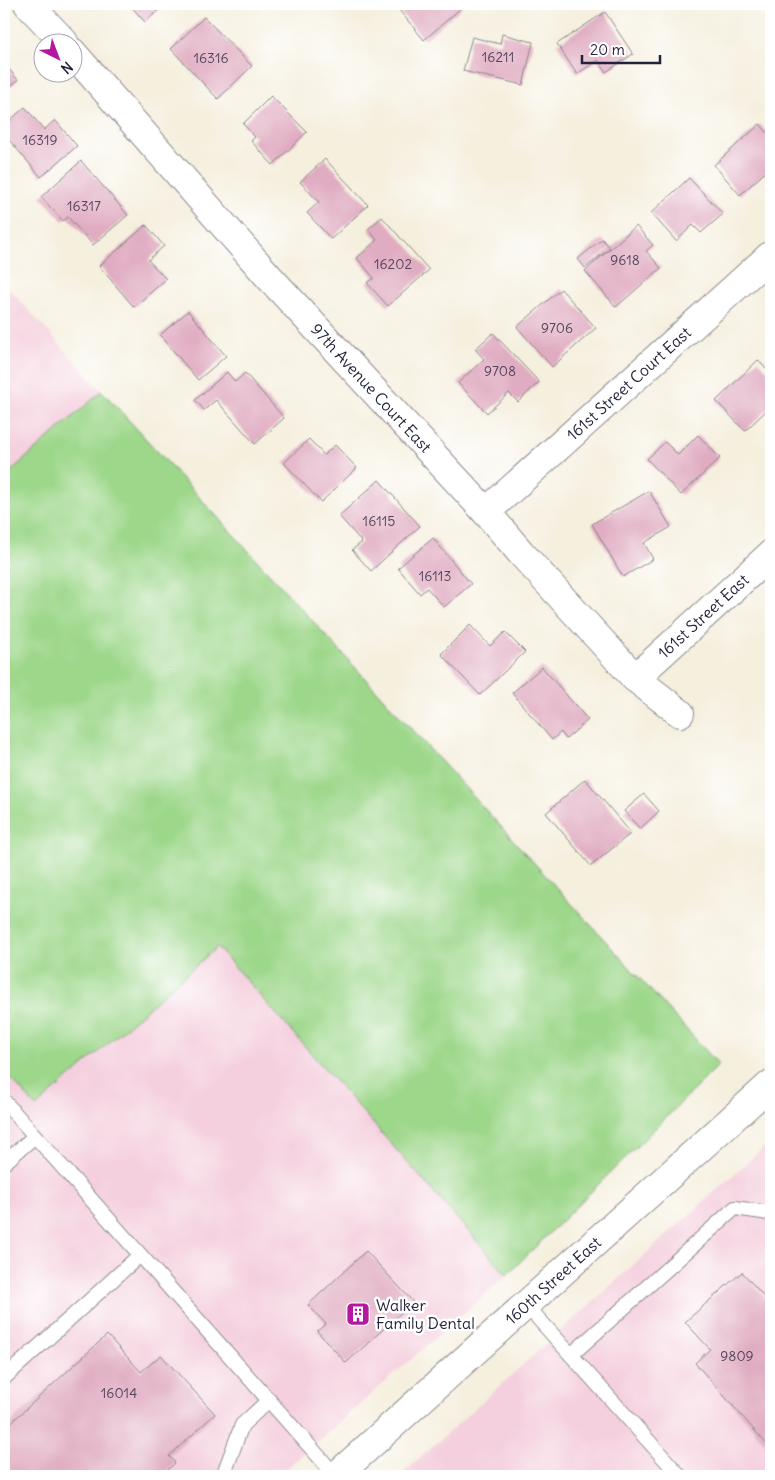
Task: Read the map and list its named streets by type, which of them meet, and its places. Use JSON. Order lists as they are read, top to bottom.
{
  "streets": {
    "street": [
      "161st Street Court East",
      "97th Avenue Court East",
      "161st Street East",
      "160th Street East"
    ]
  },
  "crossings": [
    ["161st Street Court East", "97th Avenue Court East"],
    ["97th Avenue Court East", "161st Street East"]
  ],
  "places": {
    "building": ["Walker Family Dental"]
  },
  "house_numbers": [
    "16211",
    "16316",
    "16319",
    "16317",
    "9618",
    "16202",
    "9706",
    "9708",
    "16115",
    "16113",
    "9809",
    "16014"
  ],
  "scale_bar": "20 m",
  "north": "bottom right"
}
